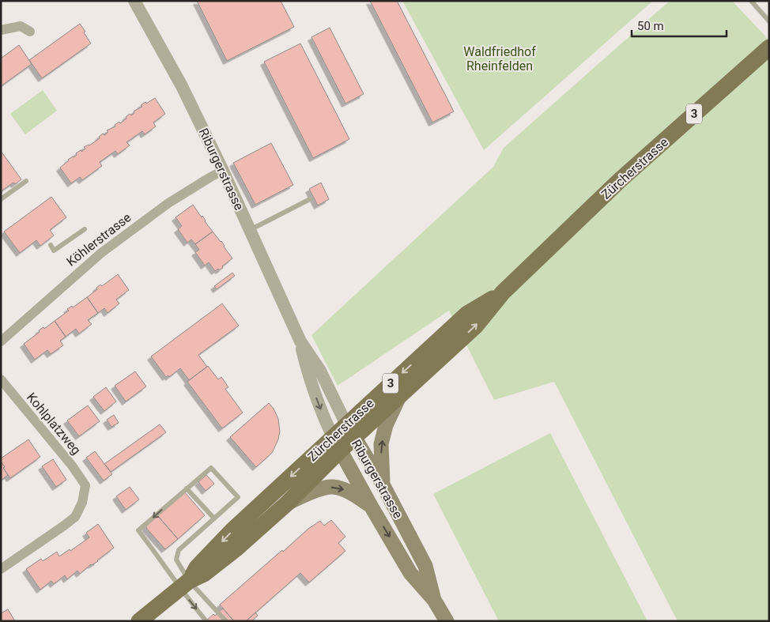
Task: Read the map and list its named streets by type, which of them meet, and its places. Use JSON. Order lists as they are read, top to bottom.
{
  "streets": {
    "main road": ["3", "Zürcherstrasse", "Riburgerstrasse"],
    "street": ["Köhlerstrasse", "Kohlplatzweg"]
  },
  "crossings": [
    ["Zürcherstrasse", "Riburgerstrasse"],
    ["Riburgerstrasse", "Köhlerstrasse"]
  ],
  "parks": ["Waldfriedhof Rheinfelden"],
  "scale_bar": "50 m"
}
